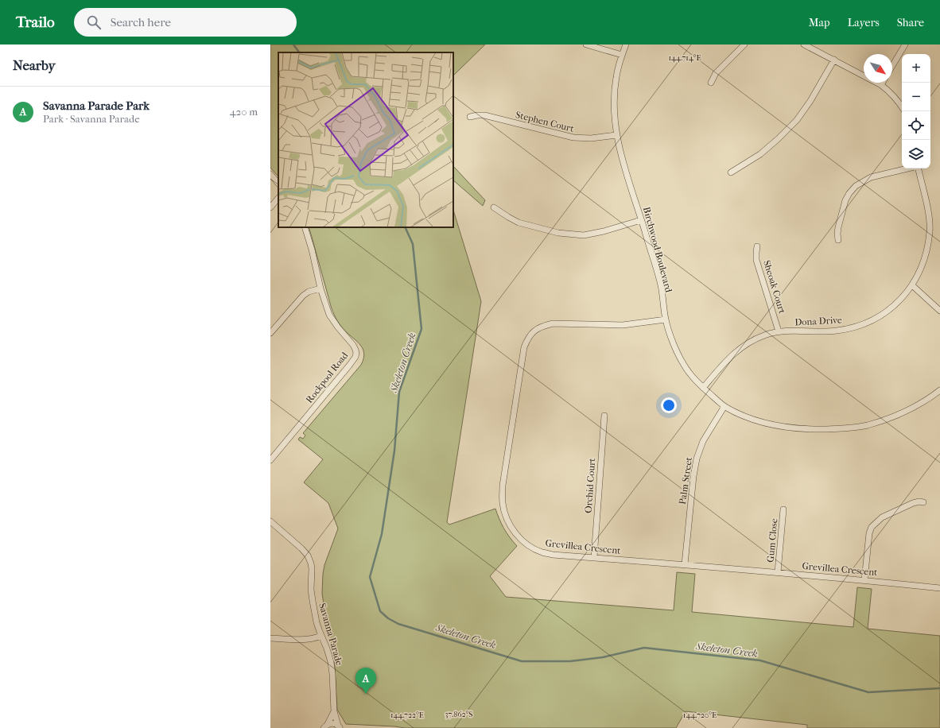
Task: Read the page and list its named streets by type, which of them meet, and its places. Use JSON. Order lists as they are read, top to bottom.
{
  "streets": {
    "street": [
      "Stephen Court",
      "Birchwood Boulevard",
      "Sheoak Court",
      "Dona Drive",
      "Rockpool Road",
      "Palm Street",
      "Orchid Court",
      "Gum Close",
      "Grevillea Crescent",
      "Savanna Parade"
    ]
  },
  "crossings": [
    ["Stephen Court", "Birchwood Boulevard"],
    ["Birchwood Boulevard", "Dona Drive"],
    ["Birchwood Boulevard", "Palm Street"],
    ["Birchwood Boulevard", "Grevillea Crescent"],
    ["Sheoak Court", "Dona Drive"],
    ["Palm Street", "Grevillea Crescent"],
    ["Orchid Court", "Grevillea Crescent"],
    ["Gum Close", "Grevillea Crescent"]
  ],
  "water": ["Skeleton Creek"],
  "north": "bottom right",
  "page": {
    "header": "Trailo",
    "search": "Search here",
    "nav": ["Map", "Layers", "Share"],
    "heading": "Nearby",
    "map_buttons": ["+", "−"],
    "list": [
      {
        "mark": "A",
        "name": "Savanna Parade Park",
        "note": "Park · Savanna Parade",
        "value": "420 m"
      }
    ],
    "pins": "A"
  },
  "coordinates": [
    "144.714°E",
    "37.862°S",
    "144.722°E",
    "144.720°E"
  ]
}
